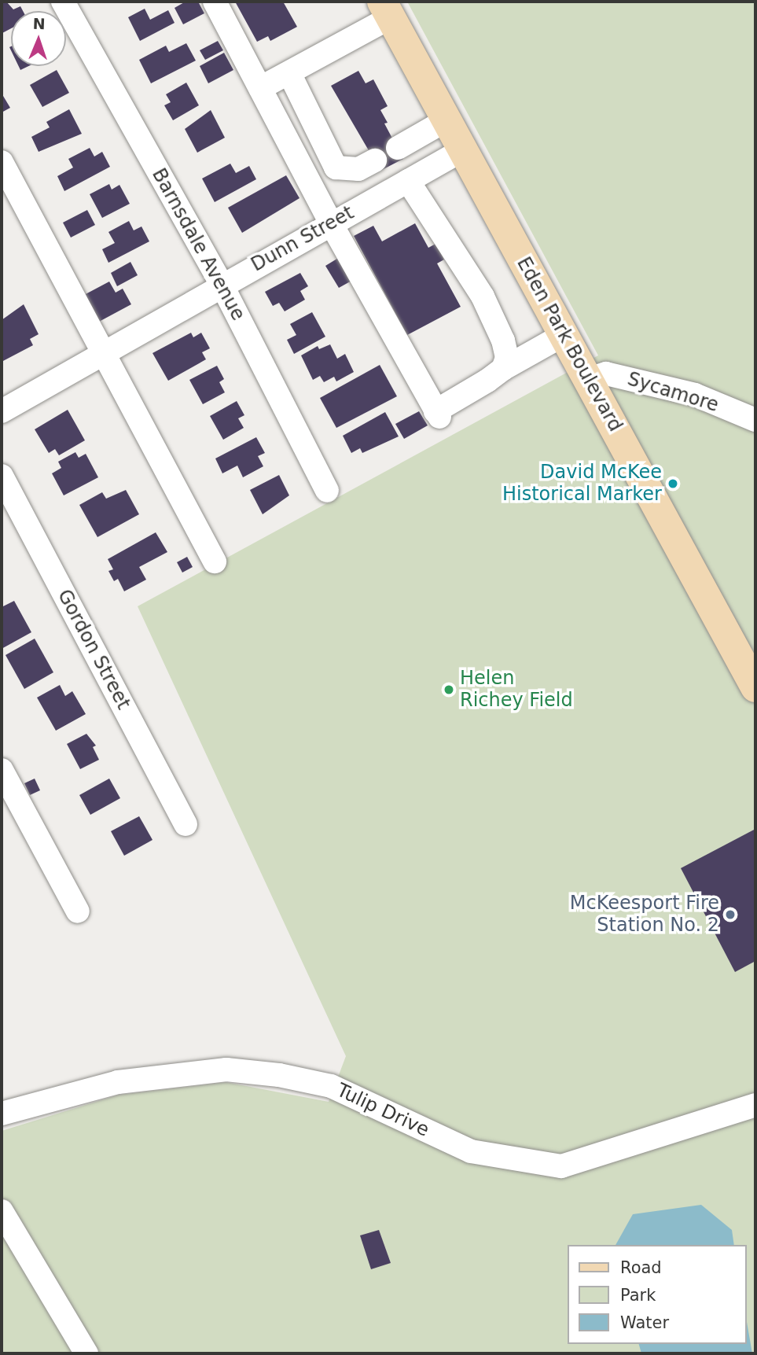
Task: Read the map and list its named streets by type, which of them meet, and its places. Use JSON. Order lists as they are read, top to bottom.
{
  "streets": {
    "main road": ["Eden Park Boulevard"],
    "street": [
      "Dunn Street",
      "Barnsdale Avenue",
      "Sycamore",
      "Gordon Street",
      "Tulip Drive"
    ]
  },
  "crossings": [
    ["Dunn Street", "Barnsdale Avenue"],
    ["Dunn Street", "Eden Park Boulevard"],
    ["Eden Park Boulevard", "Sycamore"]
  ],
  "places": ["David McKee Historical Marker", "Helen Richey Field", "McKeesport Fire Station No. 2"],
  "legend": ["Road", "Park", "Water"],
  "north": "top"
}
